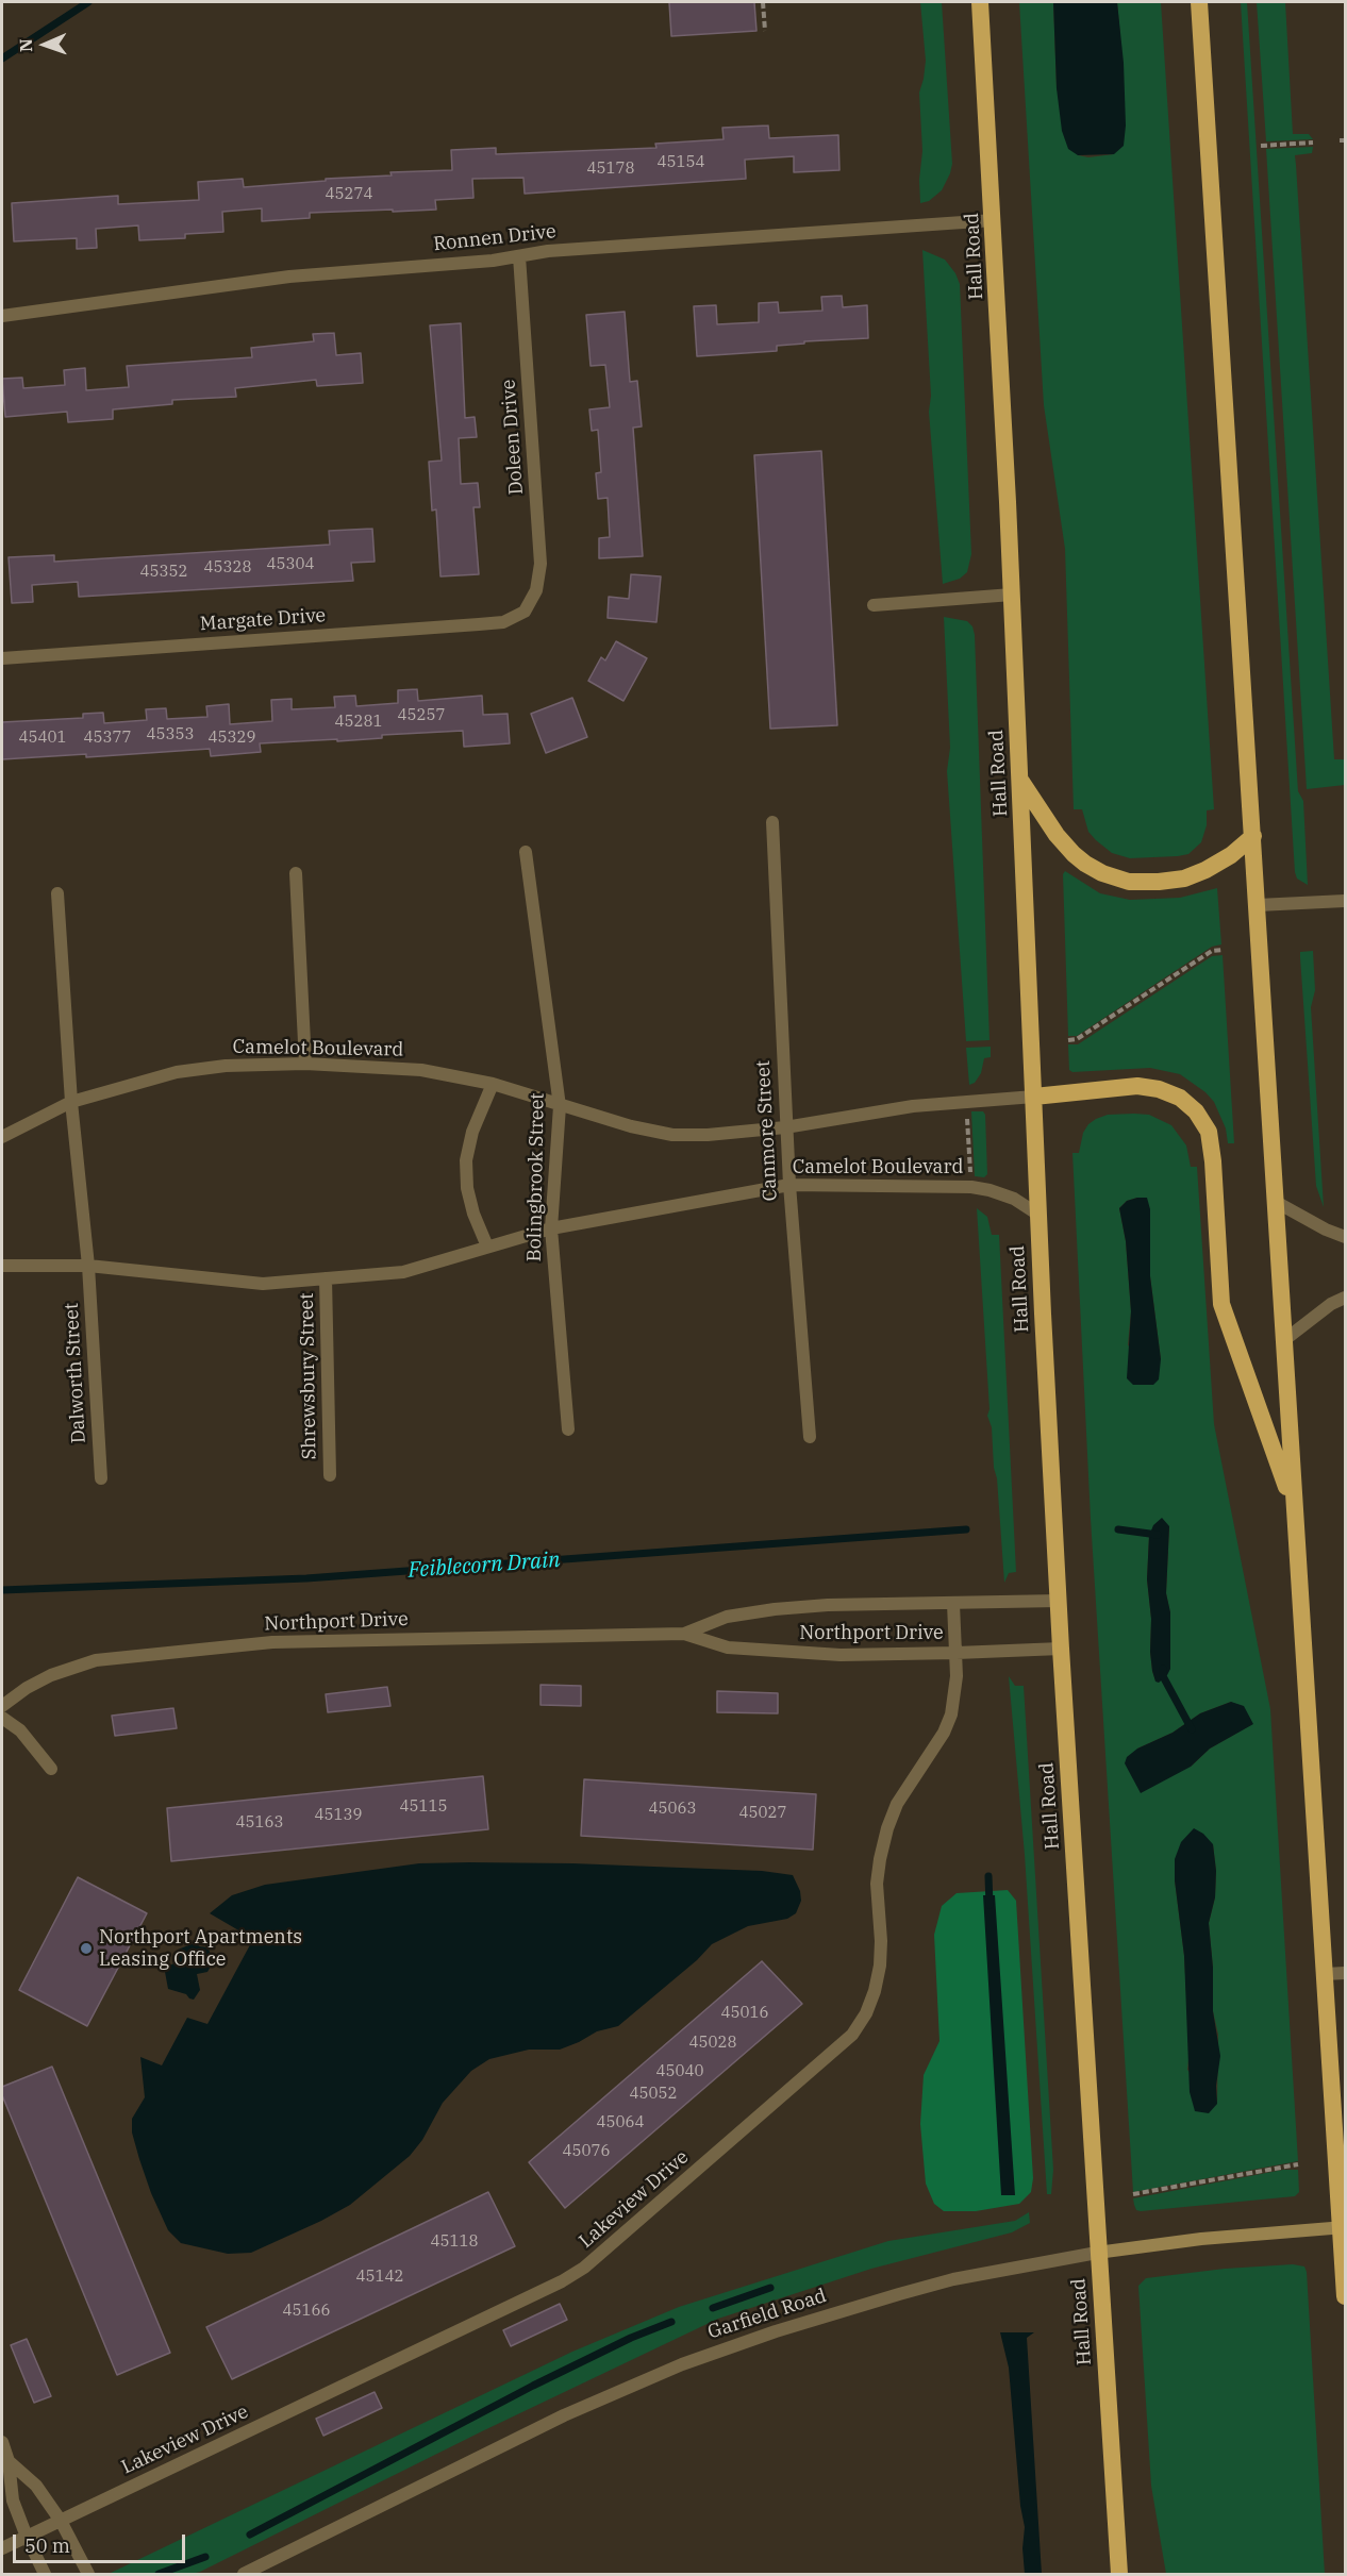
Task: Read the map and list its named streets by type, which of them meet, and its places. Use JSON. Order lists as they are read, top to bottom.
{
  "streets": {
    "highway": ["Hall Road"],
    "main road": ["Garfield Road"],
    "street": [
      "Ronnen Drive",
      "Doleen Drive",
      "Margate Drive",
      "Camelot Boulevard",
      "Canmore Street",
      "Bolingbrook Street",
      "Dalworth Street",
      "Shrewsbury Street",
      "Northport Drive",
      "Lakeview Drive"
    ]
  },
  "crossings": [
    ["Ronnen Drive", "Hall Road"],
    ["Ronnen Drive", "Doleen Drive"],
    ["Hall Road", "Camelot Boulevard"],
    ["Hall Road", "Northport Drive"],
    ["Hall Road", "Garfield Road"],
    ["Doleen Drive", "Margate Drive"],
    ["Camelot Boulevard", "Canmore Street"],
    ["Camelot Boulevard", "Bolingbrook Street"],
    ["Camelot Boulevard", "Dalworth Street"],
    ["Camelot Boulevard", "Shrewsbury Street"],
    ["Northport Drive", "Lakeview Drive"]
  ],
  "water": ["Feiblecorn Drain"],
  "places": ["Northport Apartments Leasing Office"],
  "house_numbers": [
    "45154",
    "45178",
    "45274",
    "45304",
    "45328",
    "45352",
    "45257",
    "45281",
    "45353",
    "45401",
    "45377",
    "45329",
    "45115",
    "45063",
    "45027",
    "45139",
    "45163",
    "45016",
    "45028",
    "45040",
    "45052",
    "45064",
    "45076",
    "45118",
    "45142",
    "45166"
  ],
  "scale_bar": "50 m",
  "north": "left"
}
